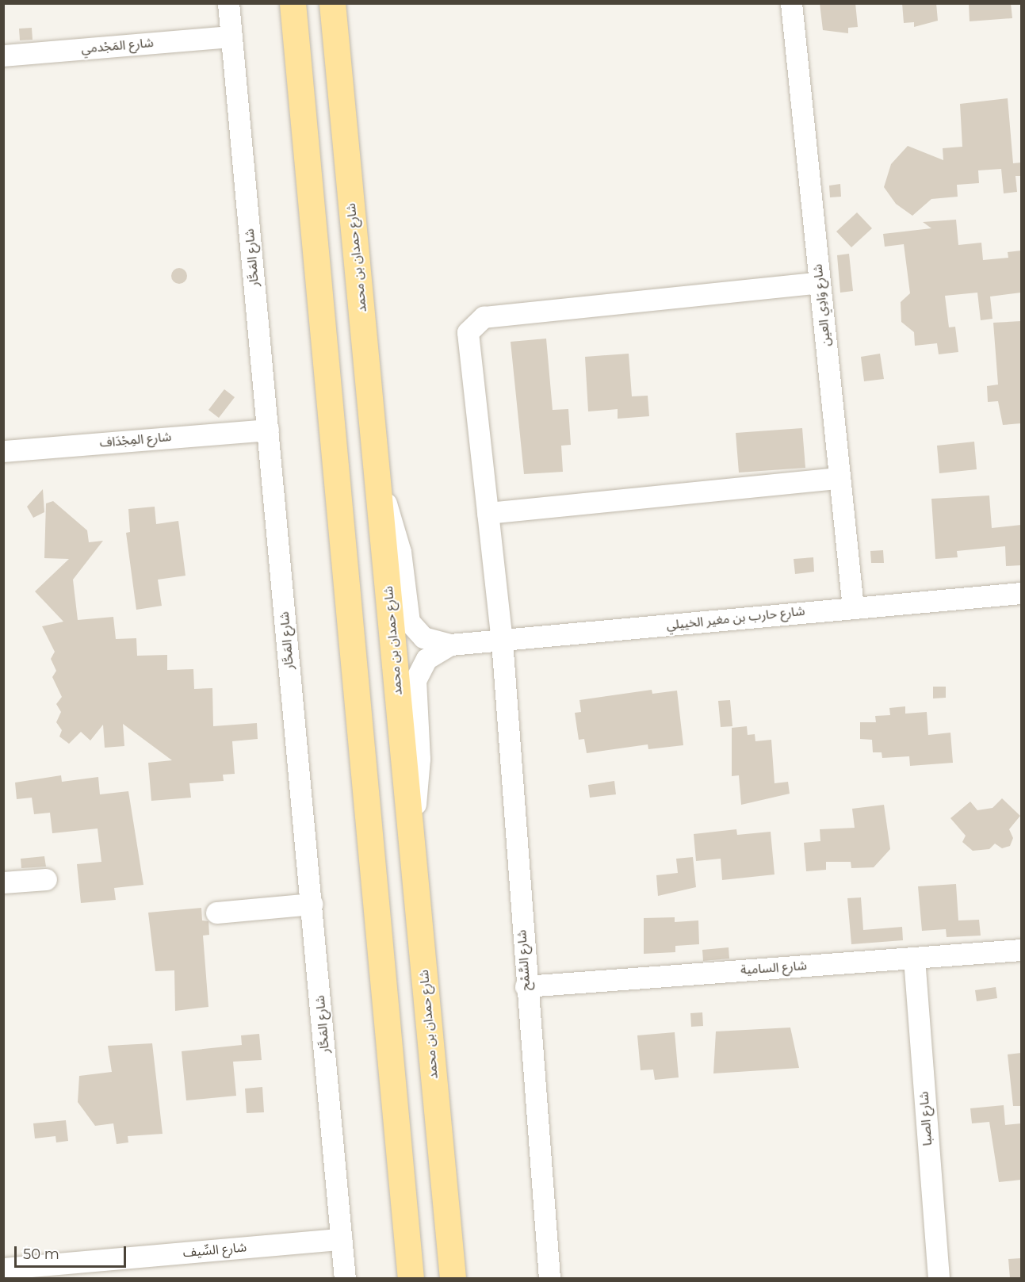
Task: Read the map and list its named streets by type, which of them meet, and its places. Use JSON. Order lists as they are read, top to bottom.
{
  "streets": {
    "main road": ["شارع حمدان بن محمد"],
    "street": [
      "شارع المَجْدمي",
      "شارع المَحَّار",
      "شارع وَادِي العين",
      "شارع المِجْدَاف",
      "شارع حارب بن مغير الخييلي",
      "شارع السَّمْح",
      "شارع السامية",
      "شارع الصبا",
      "شارع السِّيف"
    ]
  },
  "crossings": [
    ["شارع المَجْدمي", "شارع المَحَّار"],
    ["شارع المَحَّار", "شارع المِجْدَاف"],
    ["شارع المَحَّار", "شارع السِّيف"],
    ["شارع حمدان بن محمد", "شارع حارب بن مغير الخييلي"],
    ["شارع وَادِي العين", "شارع حارب بن مغير الخييلي"],
    ["شارع وَادِي العين", "شارع السَّمْح"],
    ["شارع حارب بن مغير الخييلي", "شارع السَّمْح"],
    ["شارع السَّمْح", "شارع السامية"],
    ["شارع السامية", "شارع الصبا"]
  ],
  "scale_bar": "50 m"
}
